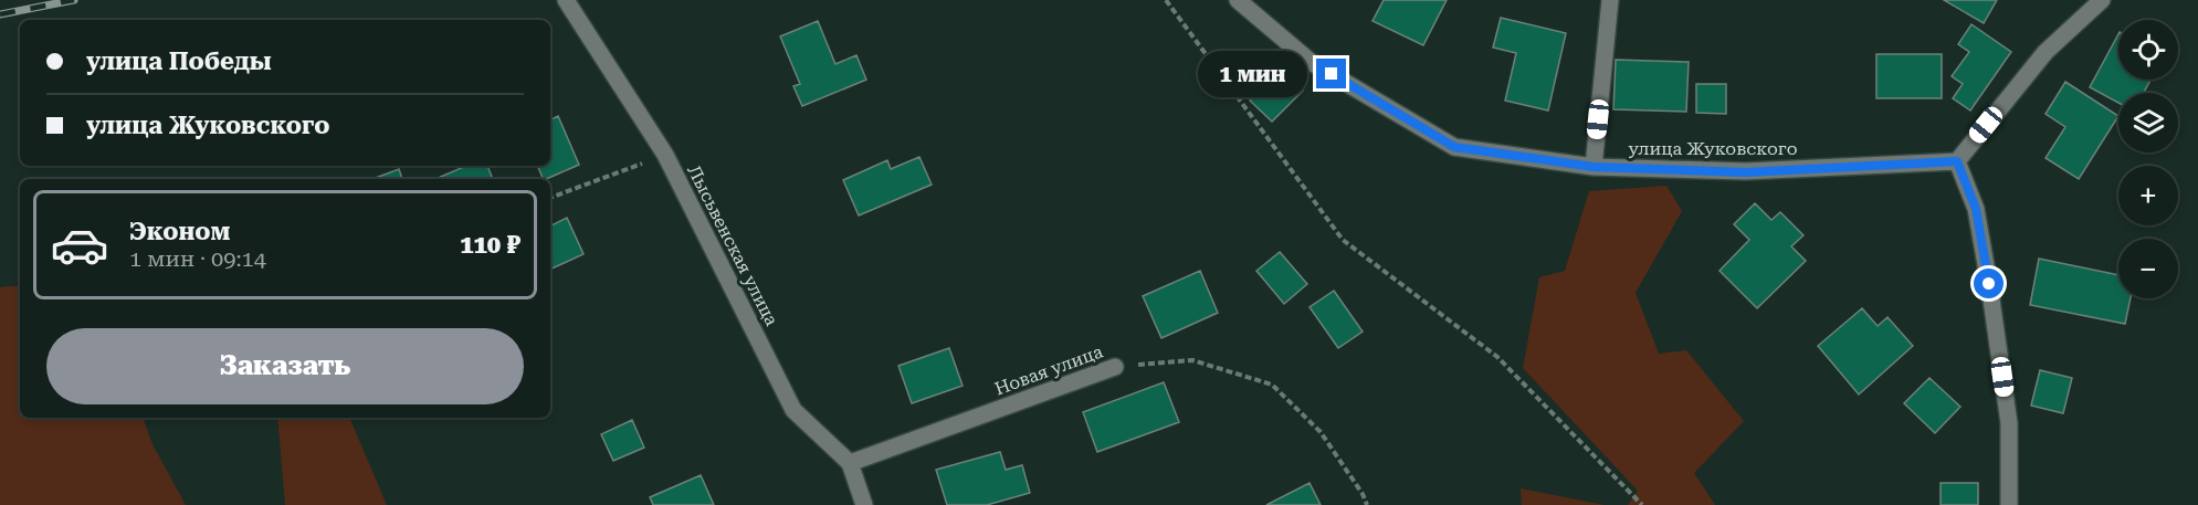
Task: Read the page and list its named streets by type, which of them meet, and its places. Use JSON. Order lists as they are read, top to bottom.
{
  "streets": {
    "street": ["улица Жуковского", "Лысьвенская улица", "Новая улица"]
  },
  "crossings": [
    ["Лысьвенская улица", "Новая улица"]
  ],
  "page": {
    "map_buttons": ["+", "−"],
    "banner": ["улица Победы", "улица Жуковского"],
    "bubble": "1 мин",
    "list": [
      {
        "name": "Эконом",
        "note": "1 мин · 09:14",
        "value": "110 ₽"
      }
    ],
    "buttons": "Заказать"
  }
}
